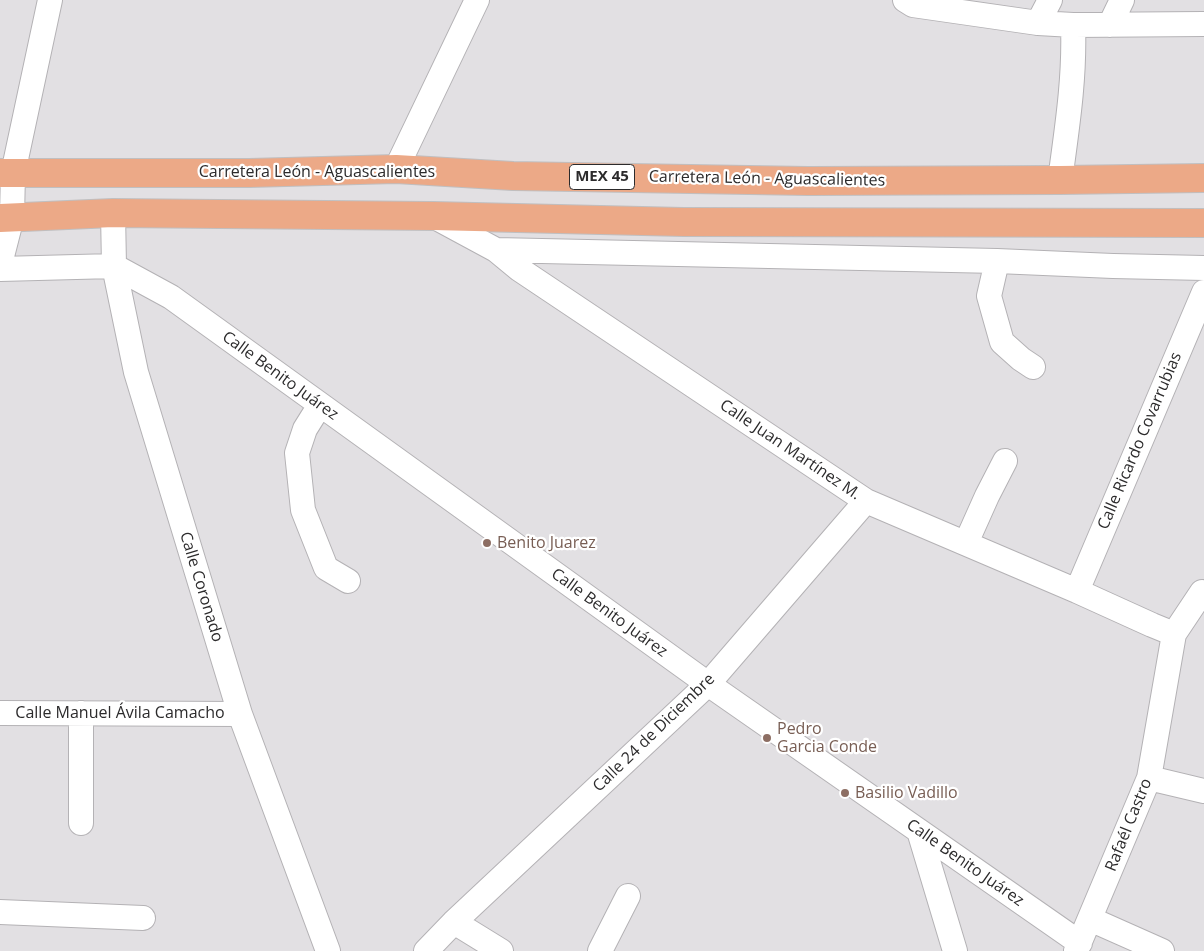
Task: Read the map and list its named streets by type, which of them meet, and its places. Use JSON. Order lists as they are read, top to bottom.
{
  "streets": {
    "main road": ["Carretera León - Aguascalientes", "MEX 45"],
    "street": [
      "Calle Benito Juárez",
      "Calle Ricardo Covarrubias",
      "Calle Juan Martínez M.",
      "Calle Coronado",
      "Calle Manuel Ávila Camacho",
      "Calle 24 de Diciembre",
      "Rafaél Castro"
    ]
  },
  "crossings": [
    ["Calle Benito Juárez", "Calle Coronado"],
    ["Calle Benito Juárez", "Calle 24 de Diciembre"],
    ["Calle Benito Juárez", "Rafaél Castro"],
    ["Calle Ricardo Covarrubias", "Calle Juan Martínez M."],
    ["Calle Juan Martínez M.", "Calle 24 de Diciembre"],
    ["Calle Juan Martínez M.", "Rafaél Castro"],
    ["Calle Coronado", "Calle Manuel Ávila Camacho"]
  ],
  "places": ["Benito Juarez", "Pedro Garcia Conde", "Basilio Vadillo"]
}
